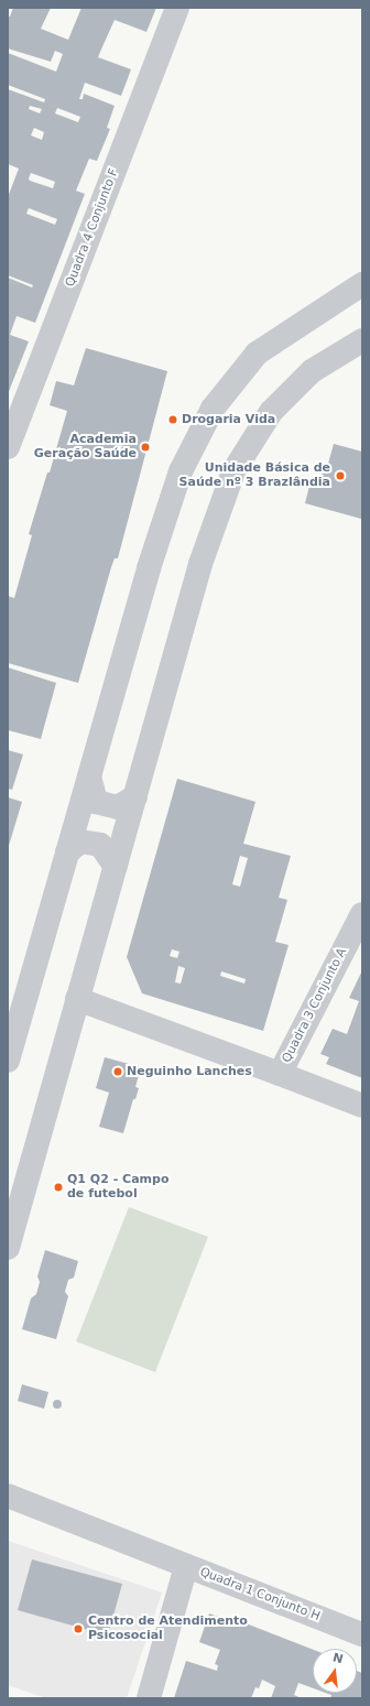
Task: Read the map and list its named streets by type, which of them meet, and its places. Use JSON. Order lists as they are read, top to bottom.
{
  "streets": {
    "street": ["Quadra 4 Conjunto F", "Quadra 3 Conjunto A", "Quadra 1 Conjunto H"]
  },
  "places": [
    "Drogaria Vida",
    "Academia Geração Saúde",
    "Unidade Básica de Saúde nº 3 Brazlândia",
    "Neguinho Lanches",
    "Q1 Q2 - Campo de futebol",
    "Centro de Atendimento Psicosocial"
  ],
  "north": "top"
}
